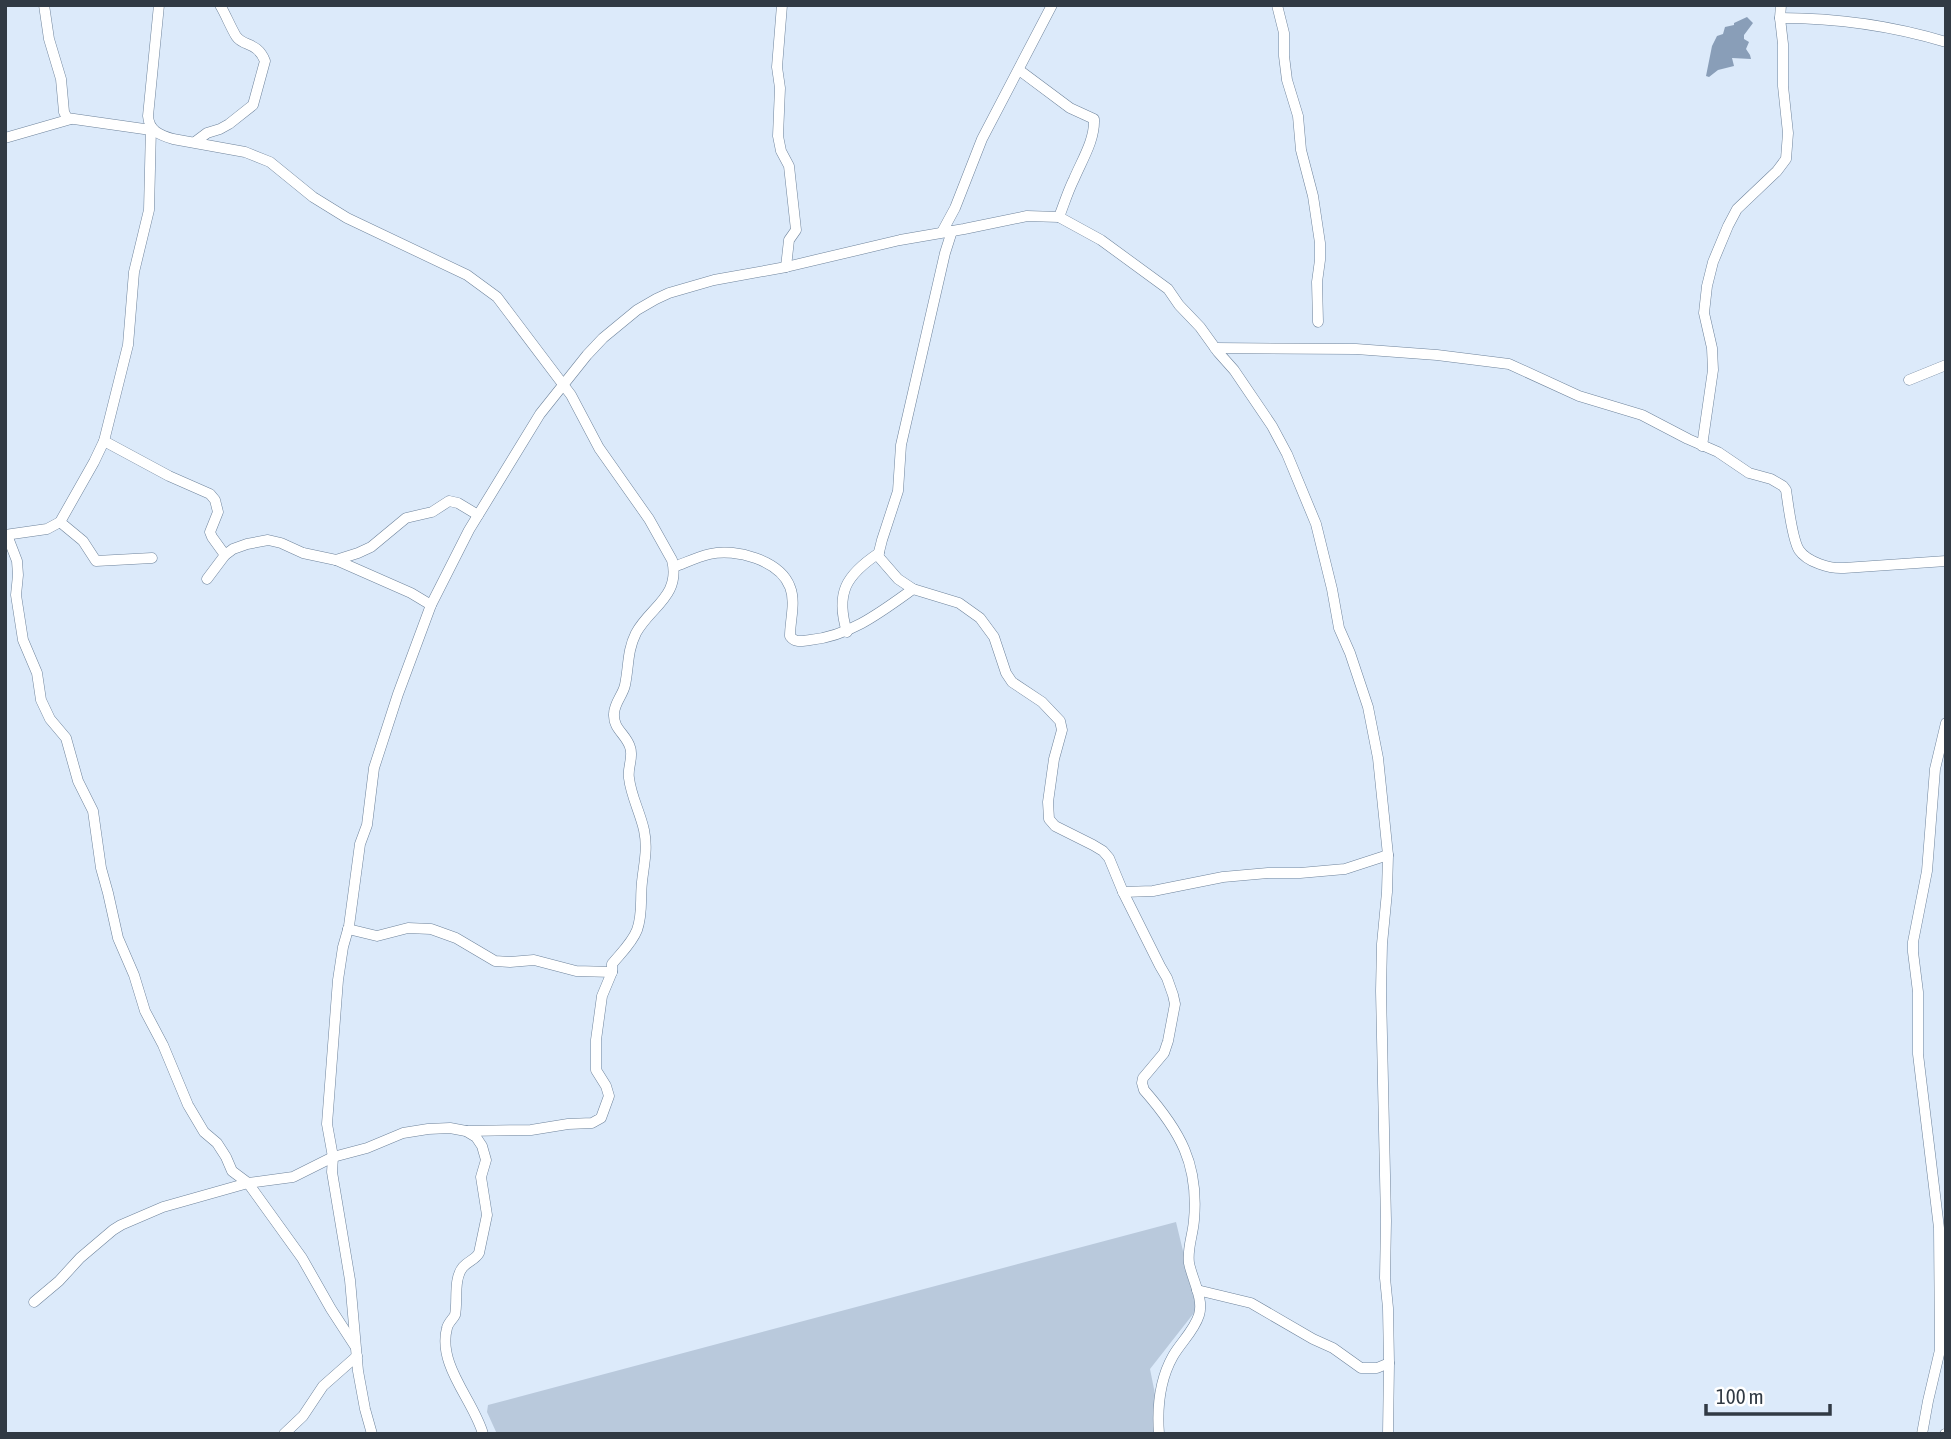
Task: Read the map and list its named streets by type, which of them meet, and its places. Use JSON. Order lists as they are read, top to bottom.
{
  "scale_bar": "100 m"
}
